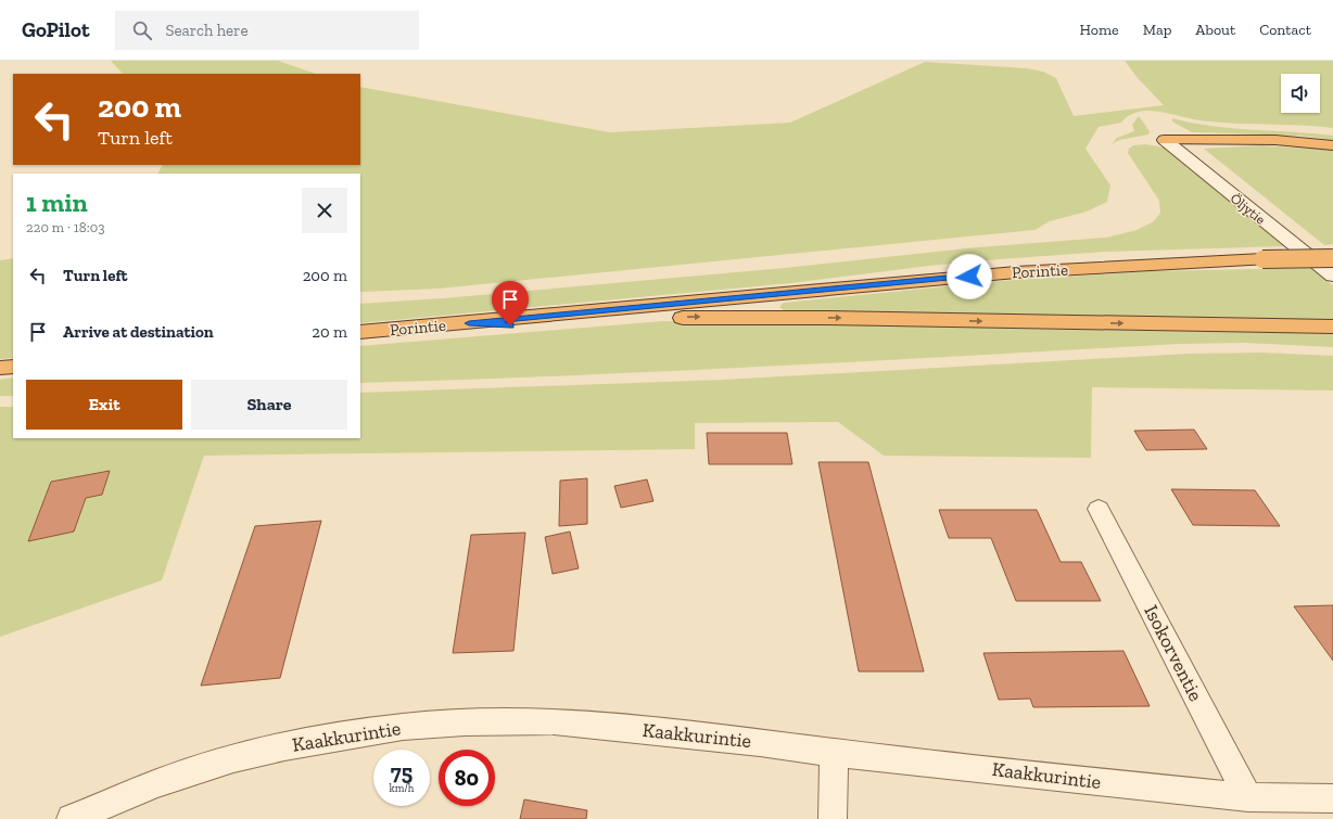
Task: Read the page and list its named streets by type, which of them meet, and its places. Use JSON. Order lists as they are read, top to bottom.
{
  "streets": {
    "highway": ["Porintie"],
    "main road": ["Öljytie"],
    "street": ["Isokorventie", "Kaakkurintie"]
  },
  "crossings": [
    ["Isokorventie", "Kaakkurintie"]
  ],
  "page": {
    "header": "GoPilot",
    "search": "Search here",
    "nav": [
      "Home",
      "Map",
      "About",
      "Contact"
    ],
    "turn": ["200 m", "Turn left"],
    "heading": ["1 min", "220 m · 18:03"],
    "list": [
      {
        "name": "Turn left",
        "value": "200 m"
      },
      {
        "name": "Arrive at destination",
        "value": "20 m"
      }
    ],
    "buttons": ["Exit", "Share"],
    "speed": "75 km/h",
    "limit": "80"
  }
}
